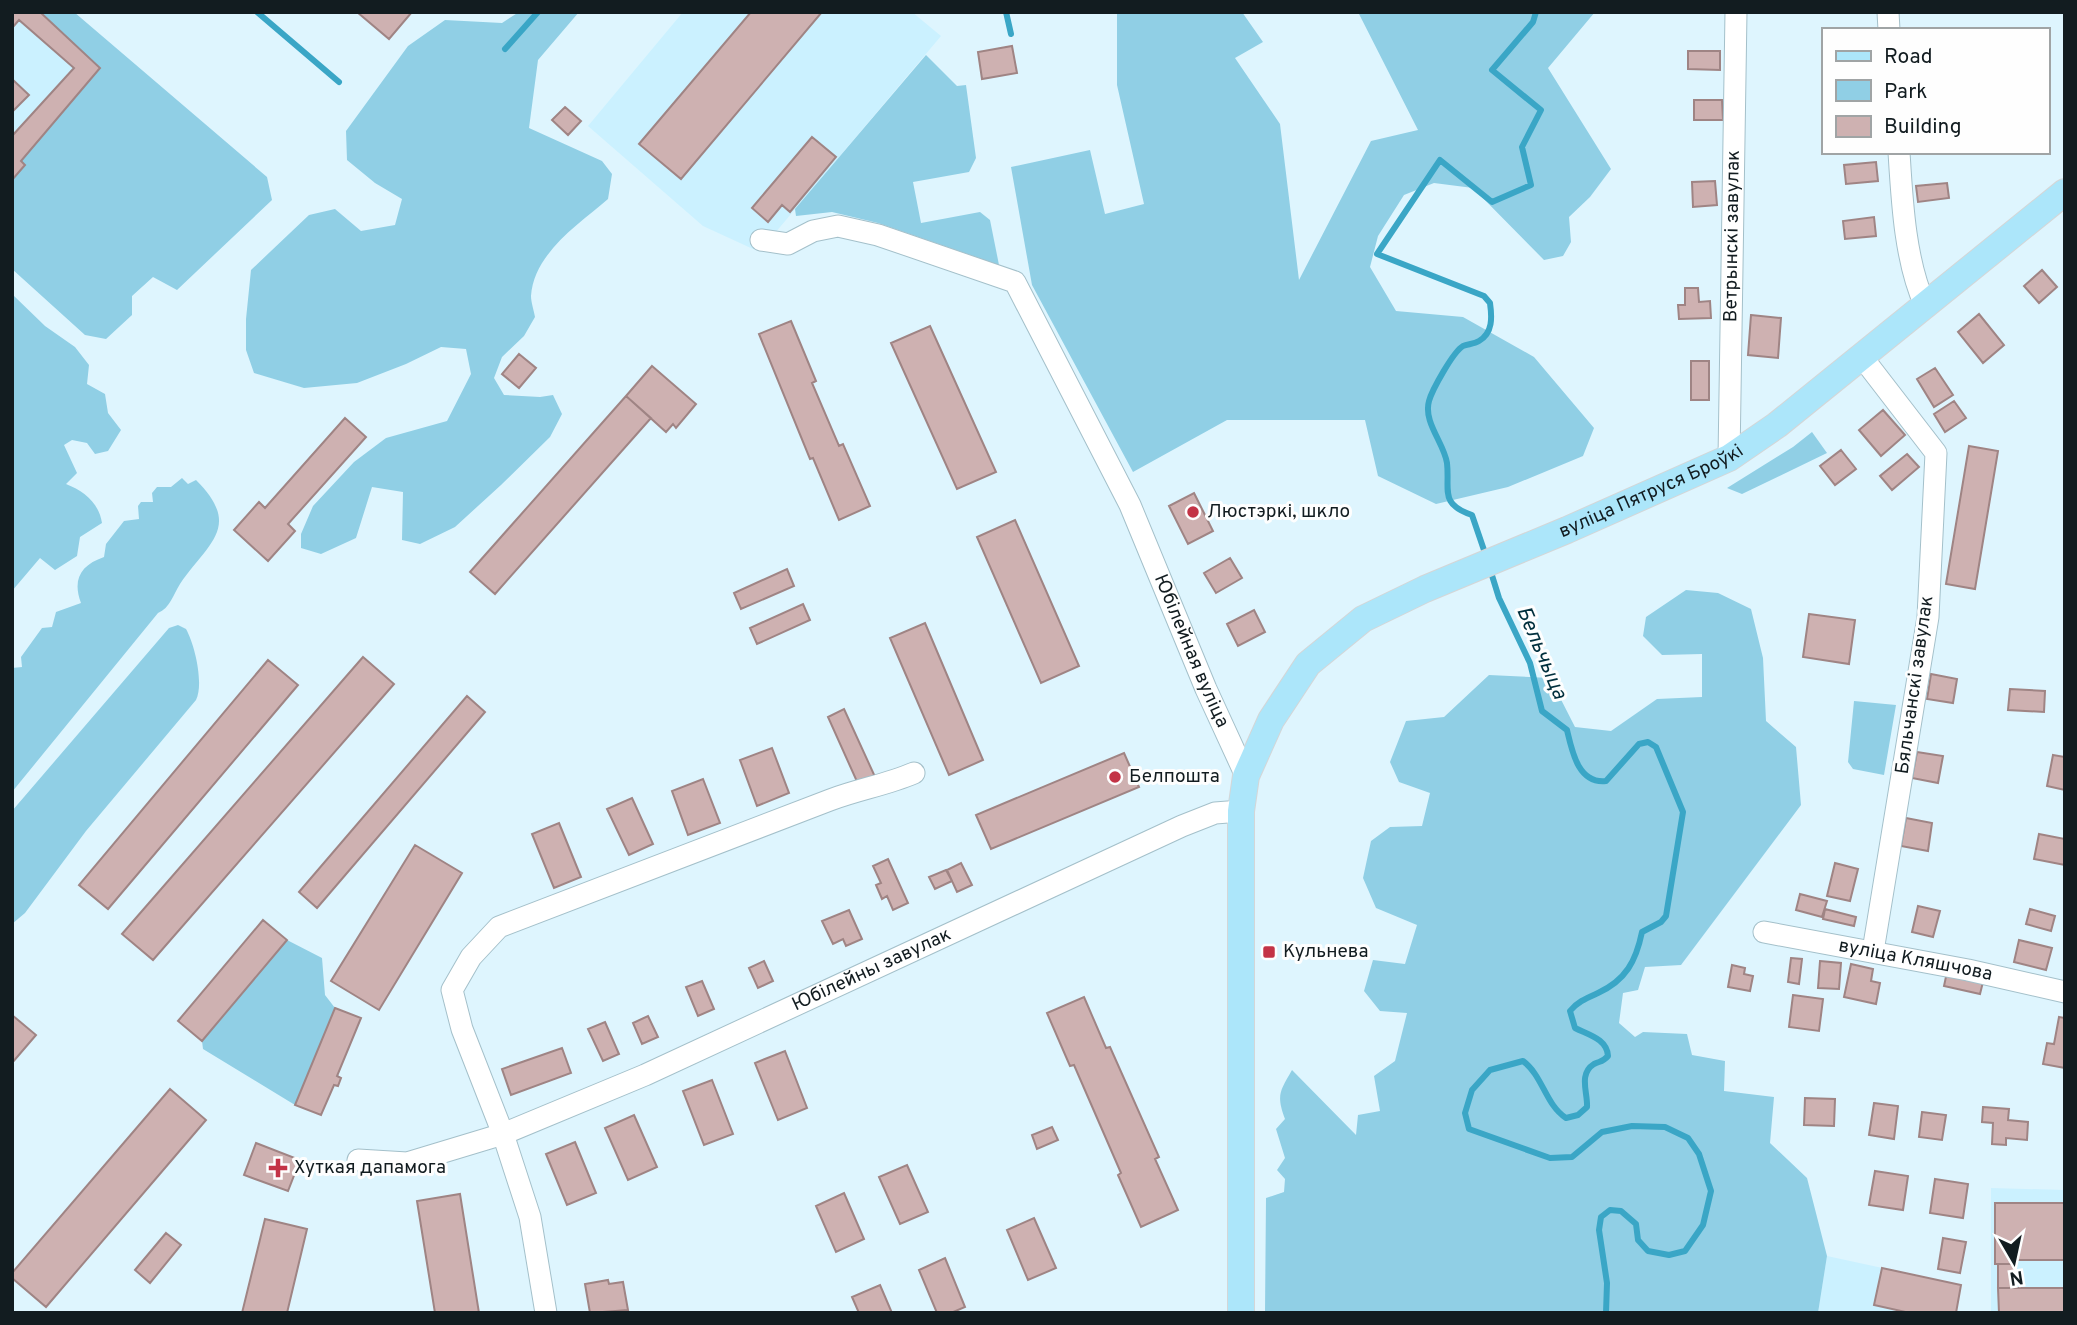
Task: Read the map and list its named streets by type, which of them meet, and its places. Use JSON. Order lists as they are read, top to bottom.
{
  "streets": {
    "main road": ["вуліца Пятруся Броўкі"],
    "street": [
      "Ветрынскі завулак",
      "Юбілейная вуліца",
      "Бяльчанскі завулак",
      "вуліца Кляшчова",
      "Юбілейны завулак"
    ]
  },
  "crossings": [
    ["Ветрынскі завулак", "вуліца Пятруся Броўкі"],
    ["вуліца Пятруся Броўкі", "Юбілейная вуліца"],
    ["вуліца Пятруся Броўкі", "Бяльчанскі завулак"],
    ["Бяльчанскі завулак", "вуліца Кляшчова"]
  ],
  "water": ["Бельчыца"],
  "places": {
    "other": ["Люстэркі, шкло", "Белпошта"],
    "transit": ["Кульнева"],
    "health": ["Хуткая дапамога"]
  },
  "legend": ["Road", "Park", "Building"],
  "north": "bottom"
}
